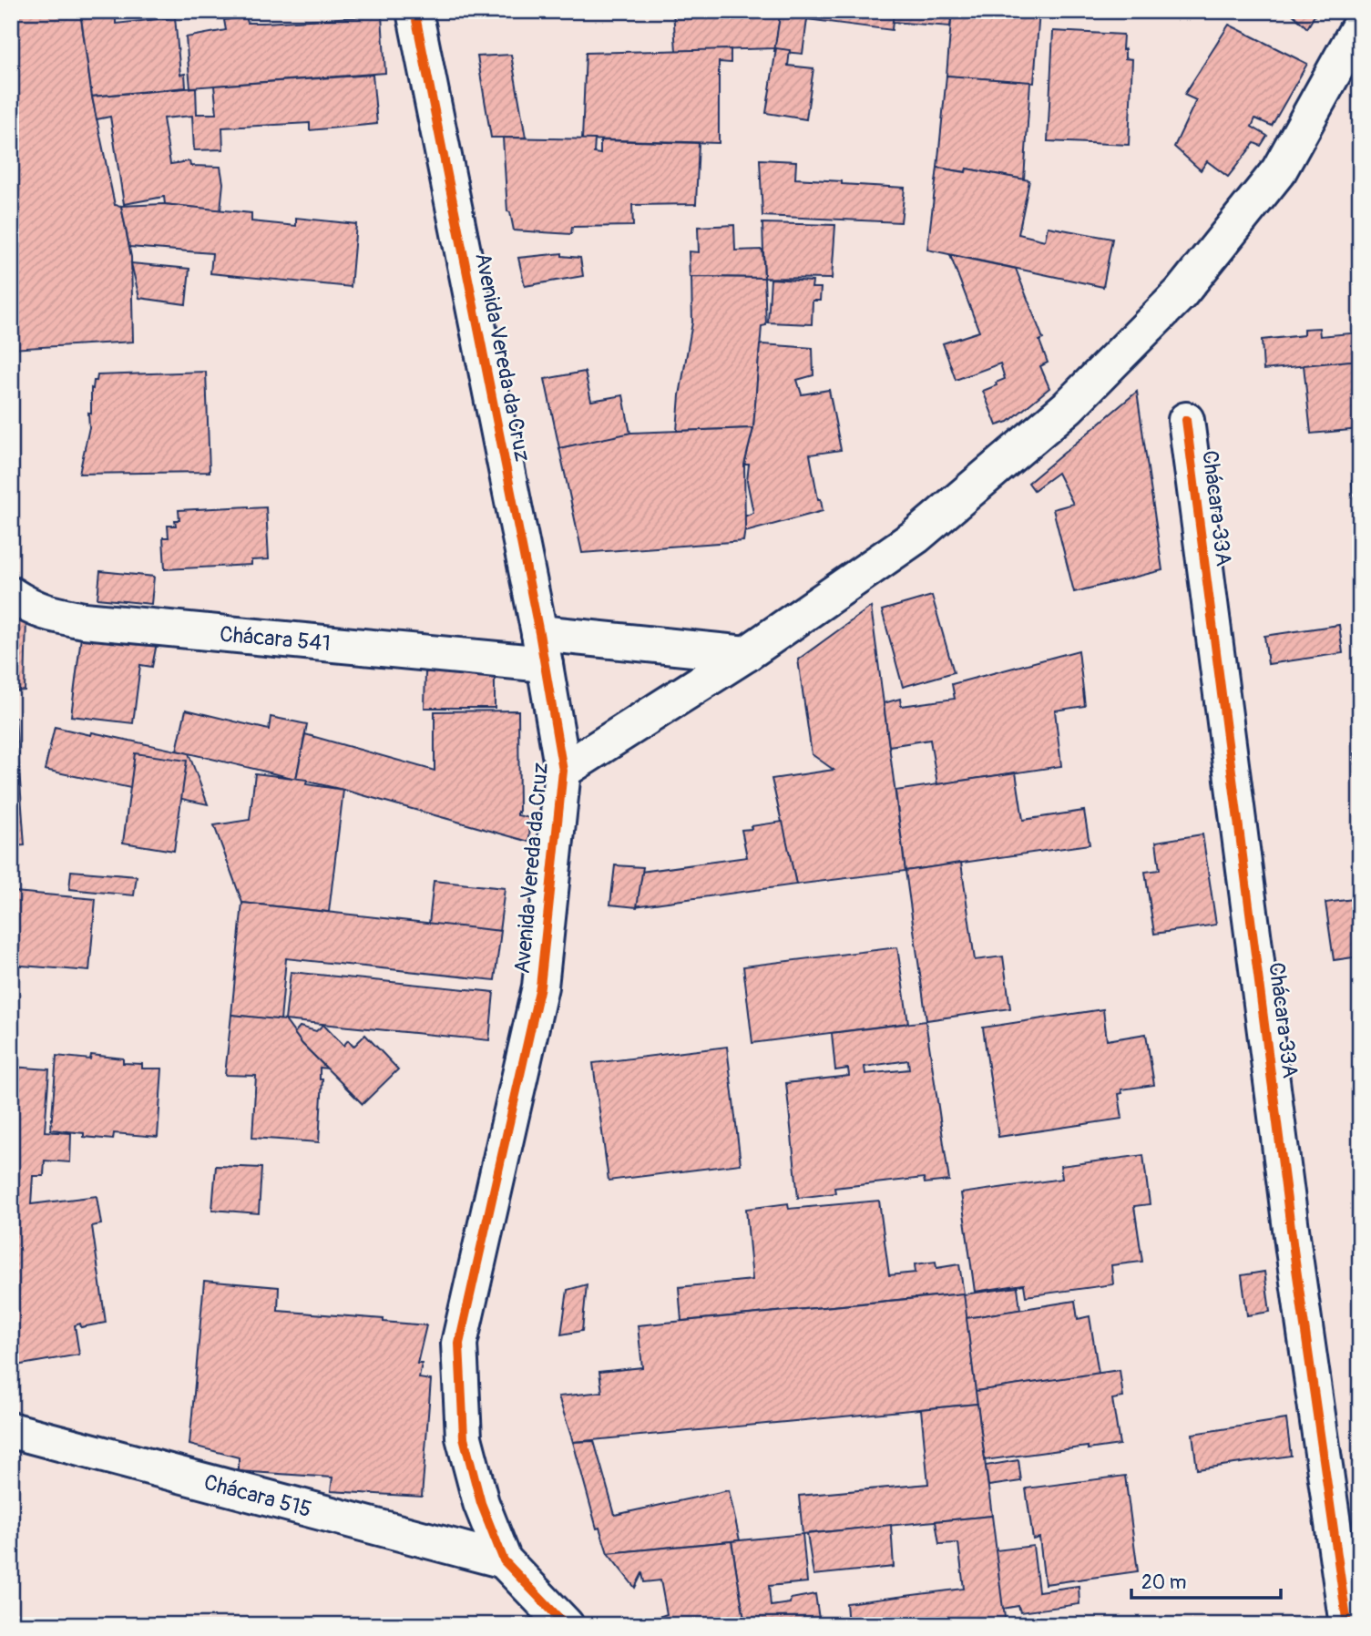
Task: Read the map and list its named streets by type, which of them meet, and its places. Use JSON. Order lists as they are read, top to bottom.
{
  "streets": {
    "street": [
      "Avenida Vereda da Cruz",
      "Chácara 33A",
      "Chácara 541",
      "Chácara 515"
    ]
  },
  "crossings": [
    ["Avenida Vereda da Cruz", "Chácara 541"],
    ["Avenida Vereda da Cruz", "Chácara 515"]
  ],
  "scale_bar": "20 m"
}
